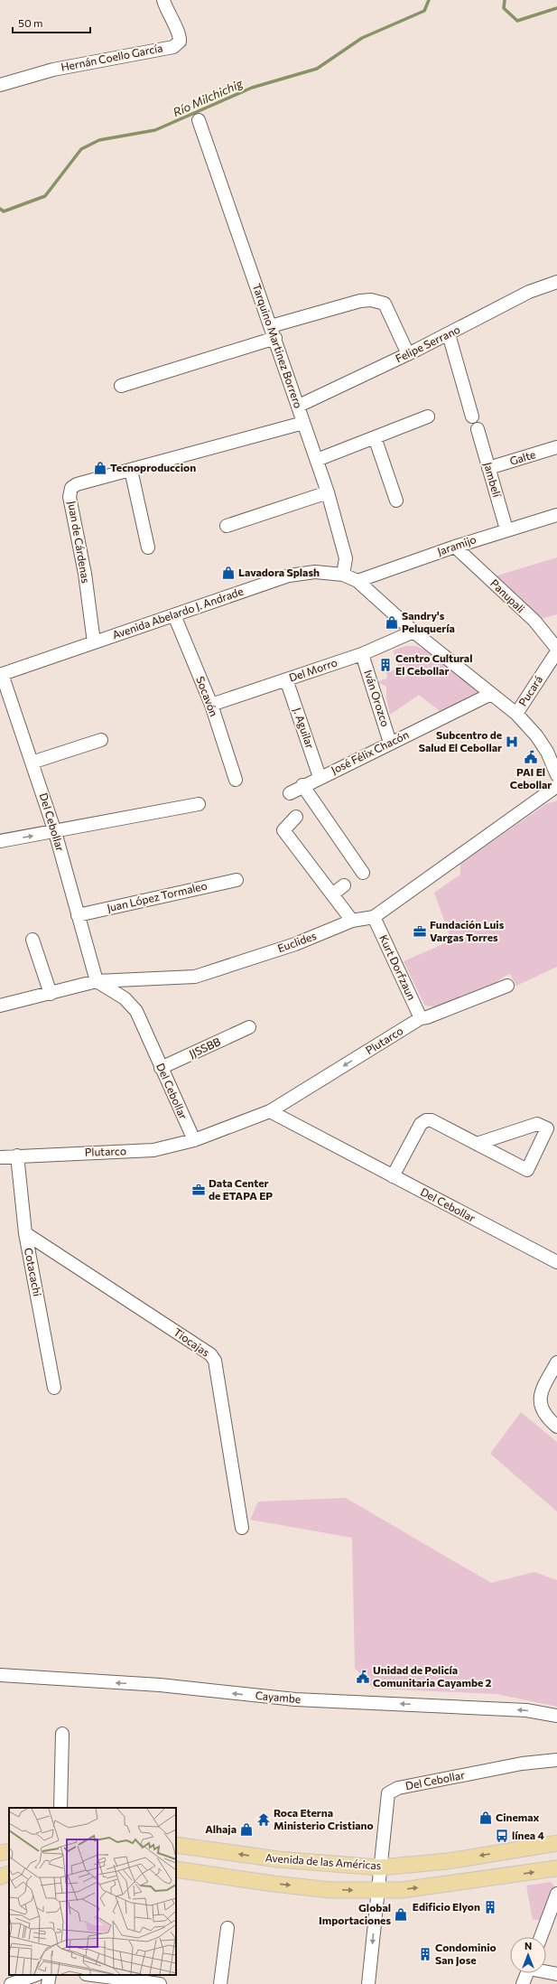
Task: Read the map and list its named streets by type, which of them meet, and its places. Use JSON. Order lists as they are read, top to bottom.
{
  "streets": {
    "main road": ["Avenida de las Américas"],
    "street": [
      "Hernán Coello García",
      "Felipe Serrano",
      "Tarquino Martinez Borrero",
      "Galte",
      "Jambelí",
      "Juan de Cárdenas",
      "Jaramijo",
      "Panupali",
      "Avenida Abelardo J. Andrade",
      "Del Morro",
      "Pucará",
      "Socavón",
      "Iván Orozco",
      "J. Aguilar",
      "José Félix Chacón",
      "Del Cebollar",
      "Juan López Tormaleo",
      "Euclides",
      "Kurt Dorfzaun",
      "Plutarco",
      "JJSSBB",
      "Cotacachi",
      "Tiocajas",
      "Cayambe"
    ]
  },
  "crossings": [
    ["Felipe Serrano", "Tarquino Martinez Borrero"],
    ["Tarquino Martinez Borrero", "Juan de Cárdenas"],
    ["Tarquino Martinez Borrero", "Avenida Abelardo J. Andrade"],
    ["Galte", "Jambelí"],
    ["Jambelí", "Jaramijo"],
    ["Juan de Cárdenas", "Avenida Abelardo J. Andrade"],
    ["Jaramijo", "Panupali"],
    ["Jaramijo", "Avenida Abelardo J. Andrade"],
    ["Avenida Abelardo J. Andrade", "Del Morro"],
    ["Avenida Abelardo J. Andrade", "Pucará"],
    ["Avenida Abelardo J. Andrade", "Socavón"],
    ["Avenida Abelardo J. Andrade", "José Félix Chacón"],
    ["Avenida Abelardo J. Andrade", "Del Cebollar"],
    ["Del Morro", "Socavón"],
    ["Del Morro", "Iván Orozco"],
    ["Del Morro", "J. Aguilar"],
    ["Iván Orozco", "José Félix Chacón"],
    ["J. Aguilar", "José Félix Chacón"],
    ["Del Cebollar", "Juan López Tormaleo"],
    ["Del Cebollar", "Euclides"],
    ["Del Cebollar", "Plutarco"],
    ["Del Cebollar", "JJSSBB"],
    ["Del Cebollar", "Avenida de las Américas"],
    ["Euclides", "Kurt Dorfzaun"],
    ["Kurt Dorfzaun", "Plutarco"],
    ["Plutarco", "Cotacachi"],
    ["Cotacachi", "Tiocajas"]
  ],
  "one_way": ["Plutarco", "Cayambe"],
  "water": ["Río Milchichig"],
  "places": {
    "shop": [
      "Tecnoproduccion",
      "Lavadora Splash",
      "Sandry's Peluquería",
      "Cinemax",
      "Alhaja",
      "Global Importaciones"
    ],
    "building": ["Centro Cultural El Cebollar", "Edificio Elyon", "Condominio San Jose"],
    "hospital": ["Subcentro de Salud El Cebollar"],
    "public building": ["PAI El Cebollar", "Unidad de Policía Comunitaria Cayambe 2"],
    "office": ["Fundación Luis Vargas Torres", "Data Center de ETAPA EP"],
    "temple": ["Roca Eterna Ministerio Cristiano"],
    "bus stop": ["línea 4"]
  },
  "scale_bar": "50 m",
  "north": "top"
}
